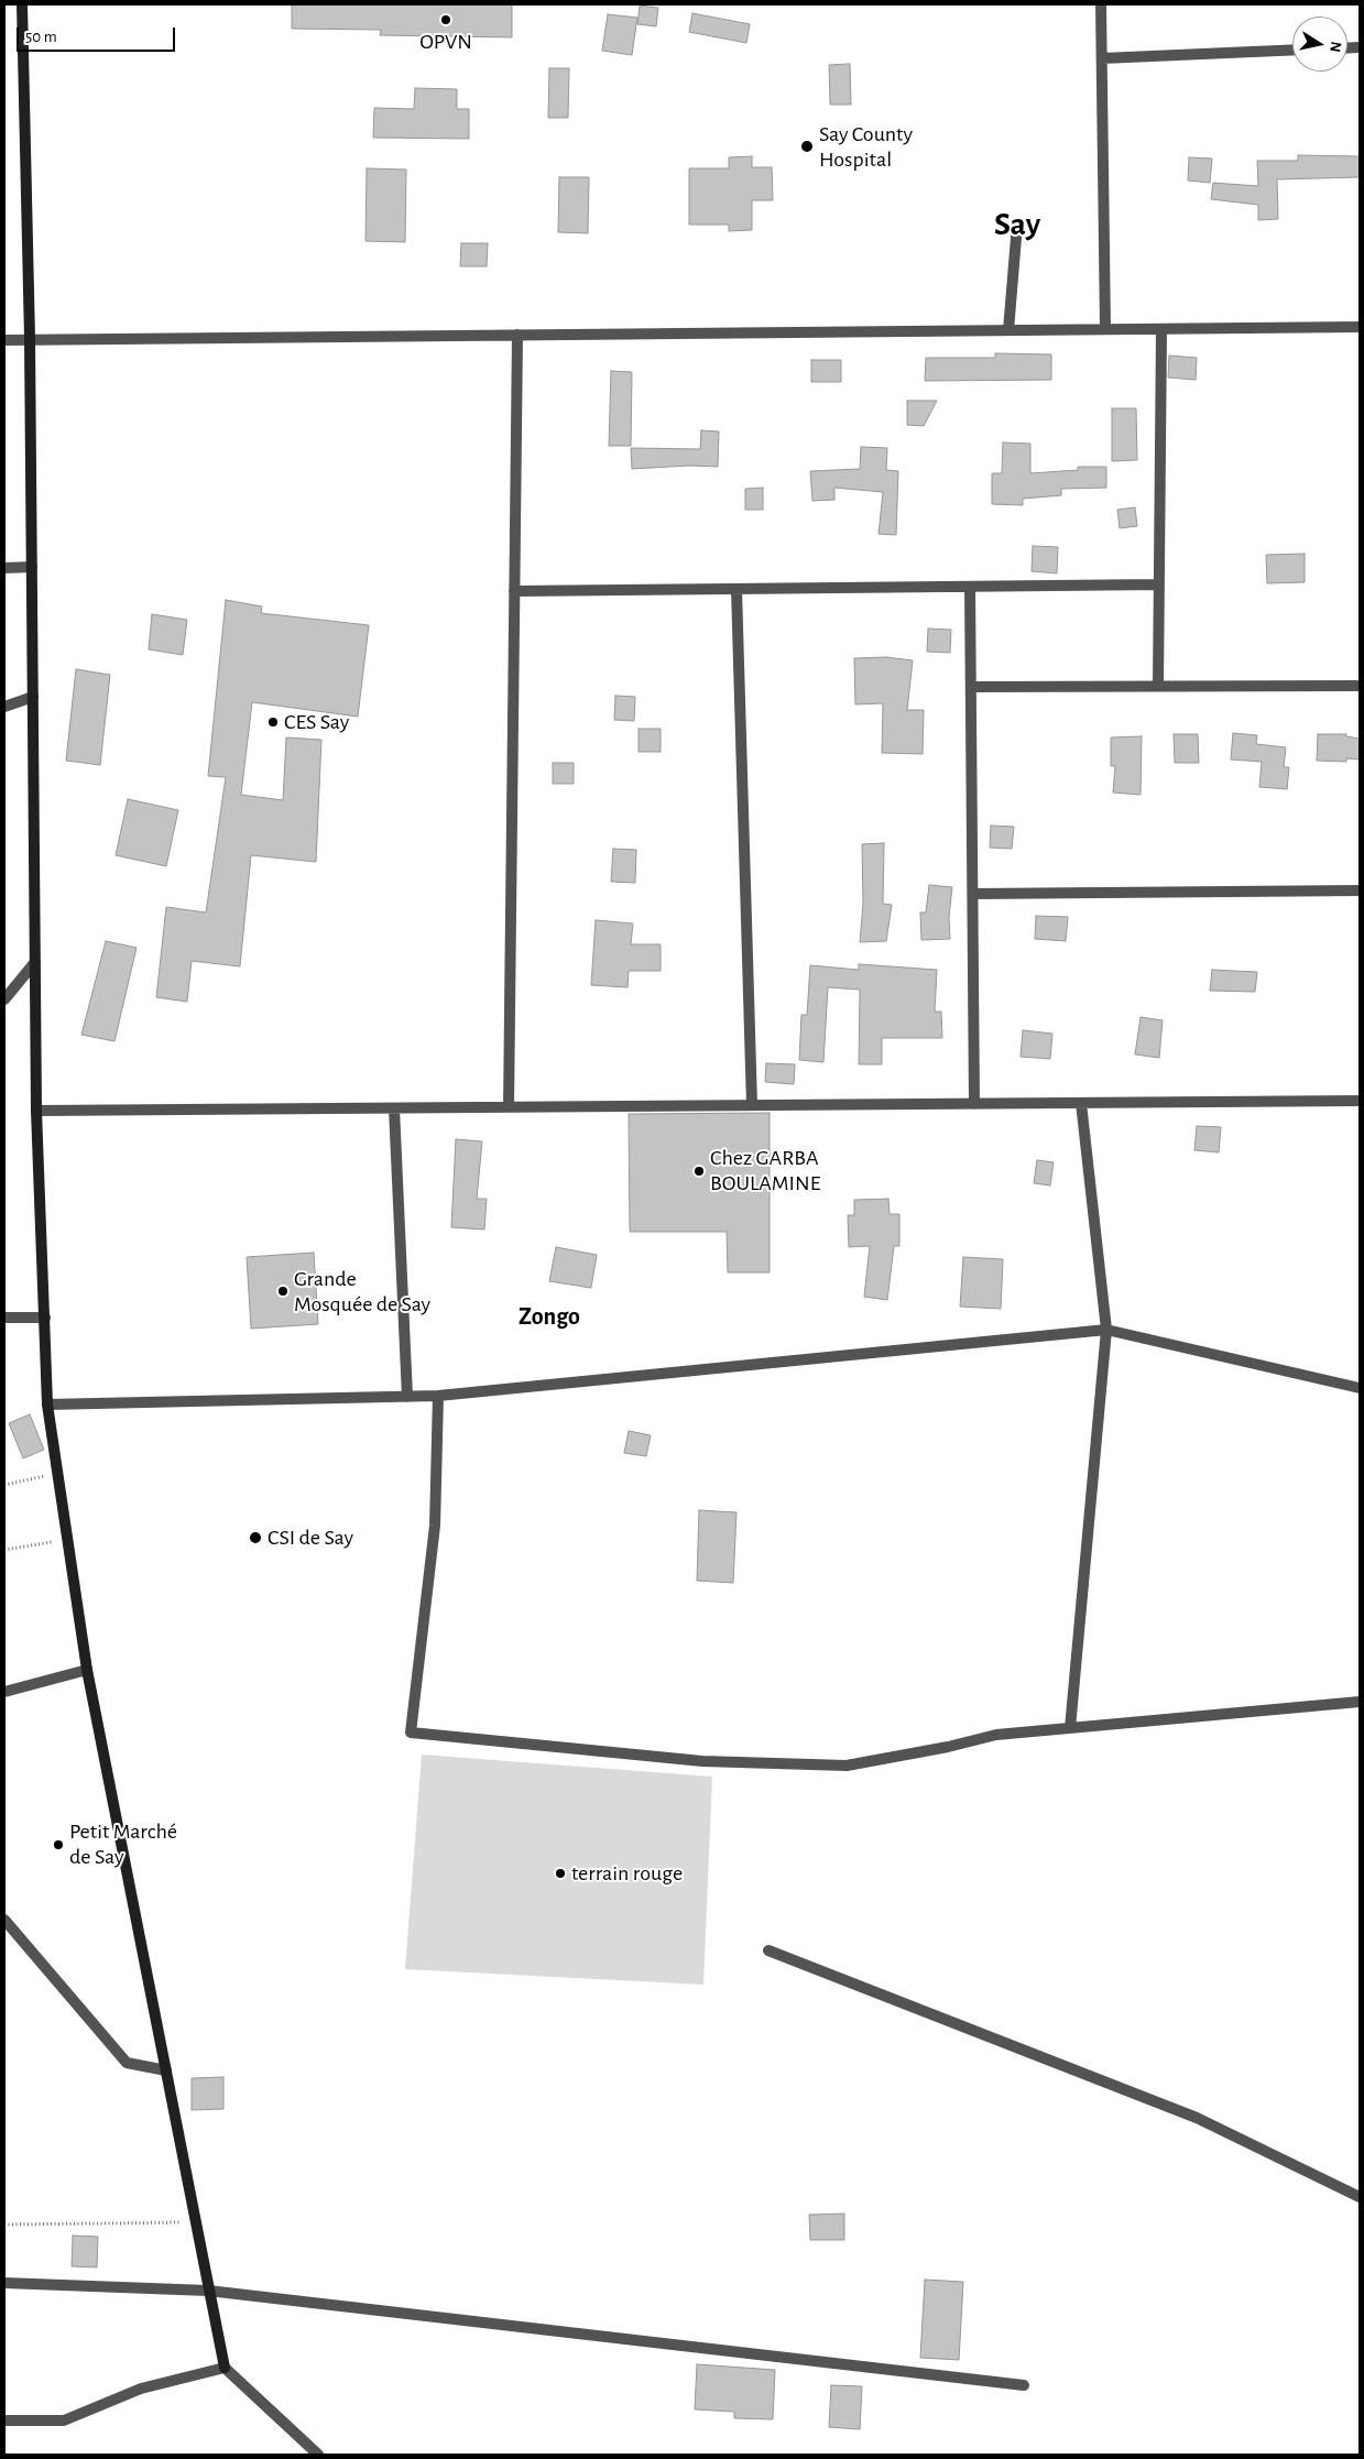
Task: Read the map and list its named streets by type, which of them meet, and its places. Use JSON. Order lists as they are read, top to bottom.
{
  "districts": ["Say", "Zongo"],
  "places": [
    "OPVN",
    "Say County Hospital",
    "CES Say",
    "Chez GARBA BOULAMINE",
    "Grande Mosquée de Say",
    "CSI de Say",
    "Petit Marché de Say",
    "terrain rouge"
  ],
  "scale_bar": "50 m",
  "north": "right"
}
